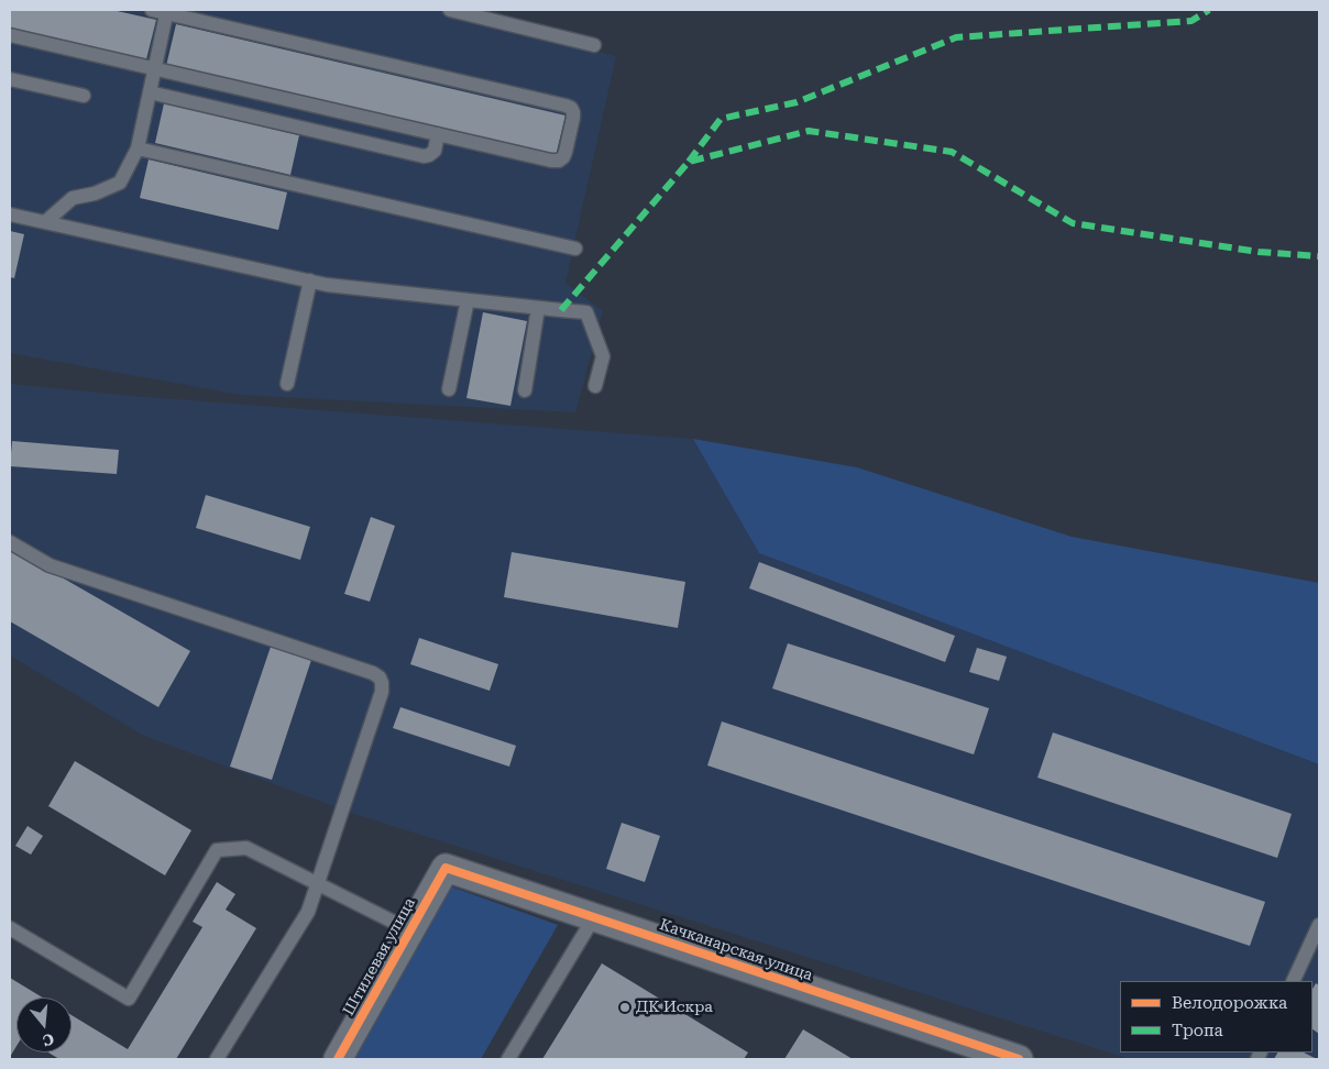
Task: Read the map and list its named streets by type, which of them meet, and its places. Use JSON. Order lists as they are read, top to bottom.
{
  "streets": {
    "street": ["Качканарская улица", "Штилевая улица"]
  },
  "crossings": [
    ["Качканарская улица", "Штилевая улица"]
  ],
  "places": ["ДК Искра"],
  "legend": ["Велодорожка", "Тропа"],
  "north": "bottom"
}
